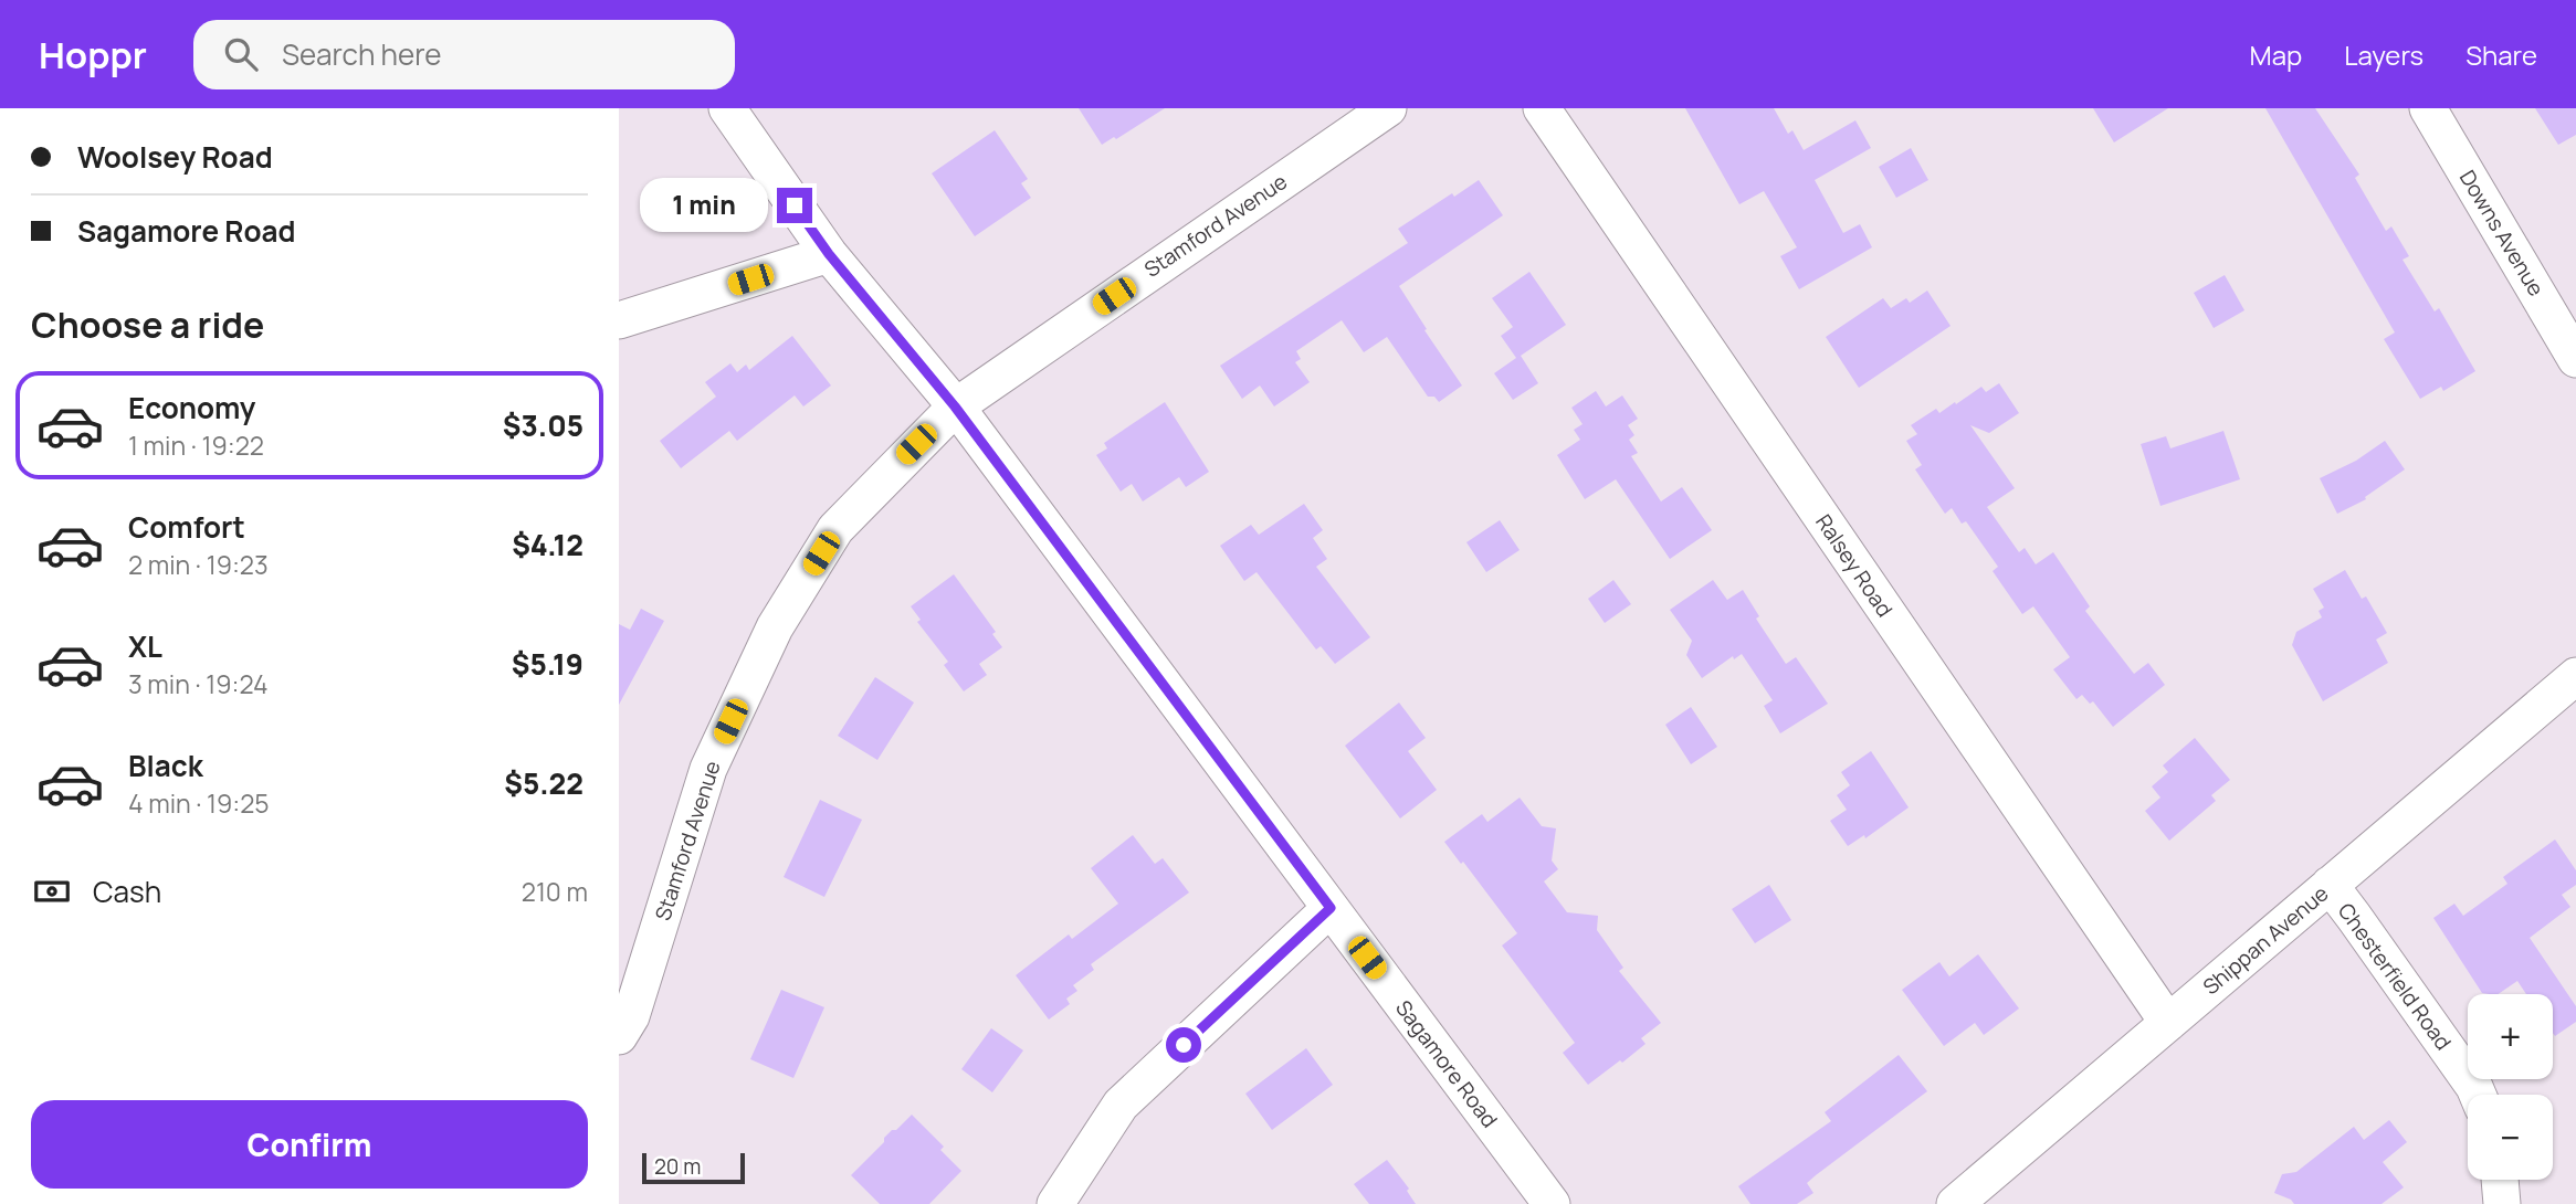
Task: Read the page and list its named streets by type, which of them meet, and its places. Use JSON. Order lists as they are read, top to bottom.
{
  "streets": {
    "street": [
      "Stamford Avenue",
      "Downs Avenue",
      "Ralsey Road",
      "Shippan Avenue",
      "Chesterfield Road",
      "Sagamore Road"
    ]
  },
  "crossings": [
    ["Stamford Avenue", "Sagamore Road"],
    ["Ralsey Road", "Shippan Avenue"],
    ["Shippan Avenue", "Chesterfield Road"]
  ],
  "scale_bar": "20 m",
  "page": {
    "header": "Hoppr",
    "search": "Search here",
    "nav": ["Map", "Layers", "Share"],
    "banner": ["Woolsey Road", "Sagamore Road"],
    "bubble": "1 min",
    "heading": "Choose a ride",
    "list": [
      {
        "name": "Economy",
        "note": "1 min · 19:22",
        "value": "$3.05"
      },
      {
        "name": "Comfort",
        "note": "2 min · 19:23",
        "value": "$4.12"
      },
      {
        "name": "XL",
        "note": "3 min · 19:24",
        "value": "$5.19"
      },
      {
        "name": "Black",
        "note": "4 min · 19:25",
        "value": "$5.22"
      }
    ],
    "pay": ["Cash", "210 m"],
    "map_buttons": ["+", "−"],
    "buttons": "Confirm",
    "scale": "20 m"
  }
}
